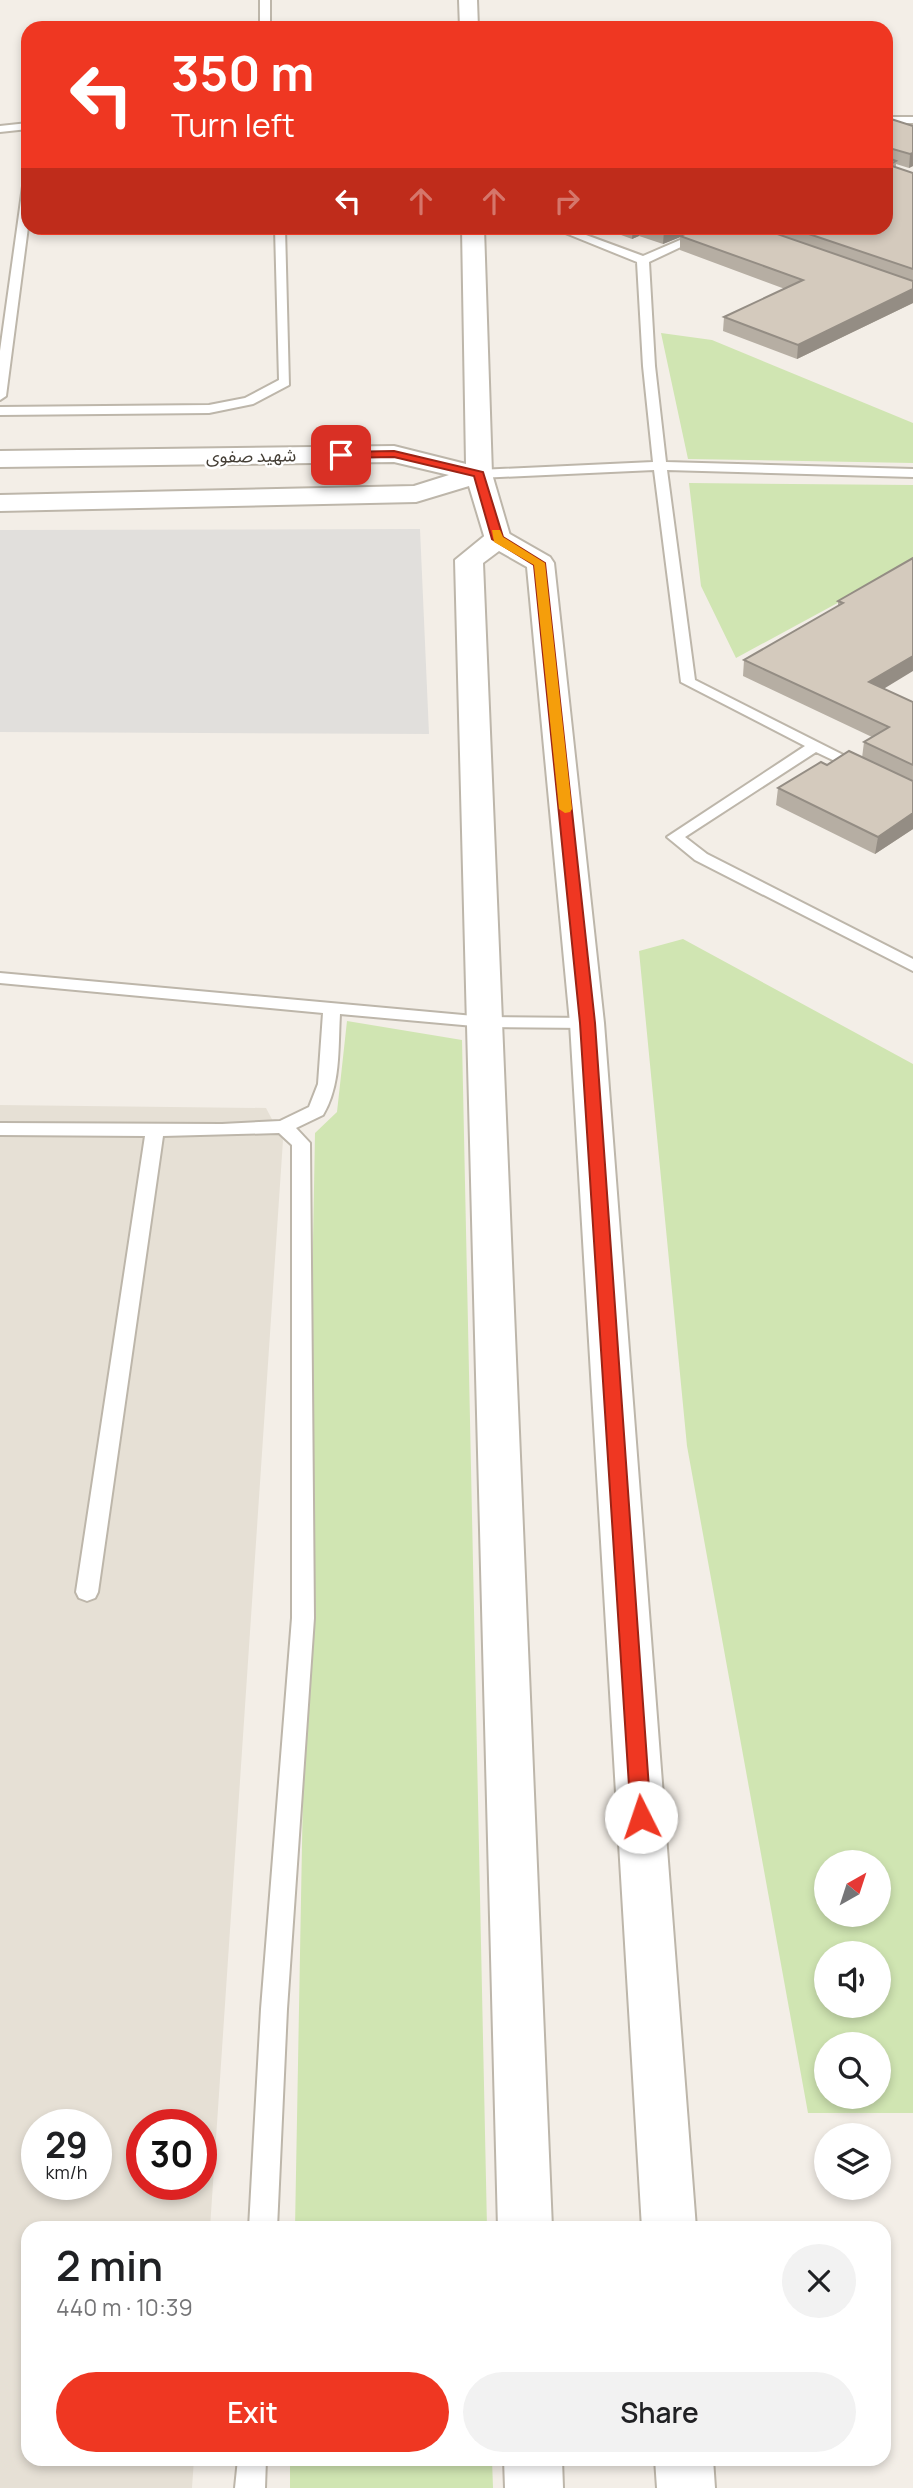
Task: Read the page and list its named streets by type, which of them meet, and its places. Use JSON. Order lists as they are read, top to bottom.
{
  "streets": {
    "street": ["شهید صفوی"]
  },
  "north": "top right",
  "page": {
    "turn": ["350 m", "Turn left"],
    "speed": "29 km/h",
    "limit": "30",
    "heading": ["2 min", "440 m · 10:39"],
    "buttons": ["Exit", "Share"]
  }
}
